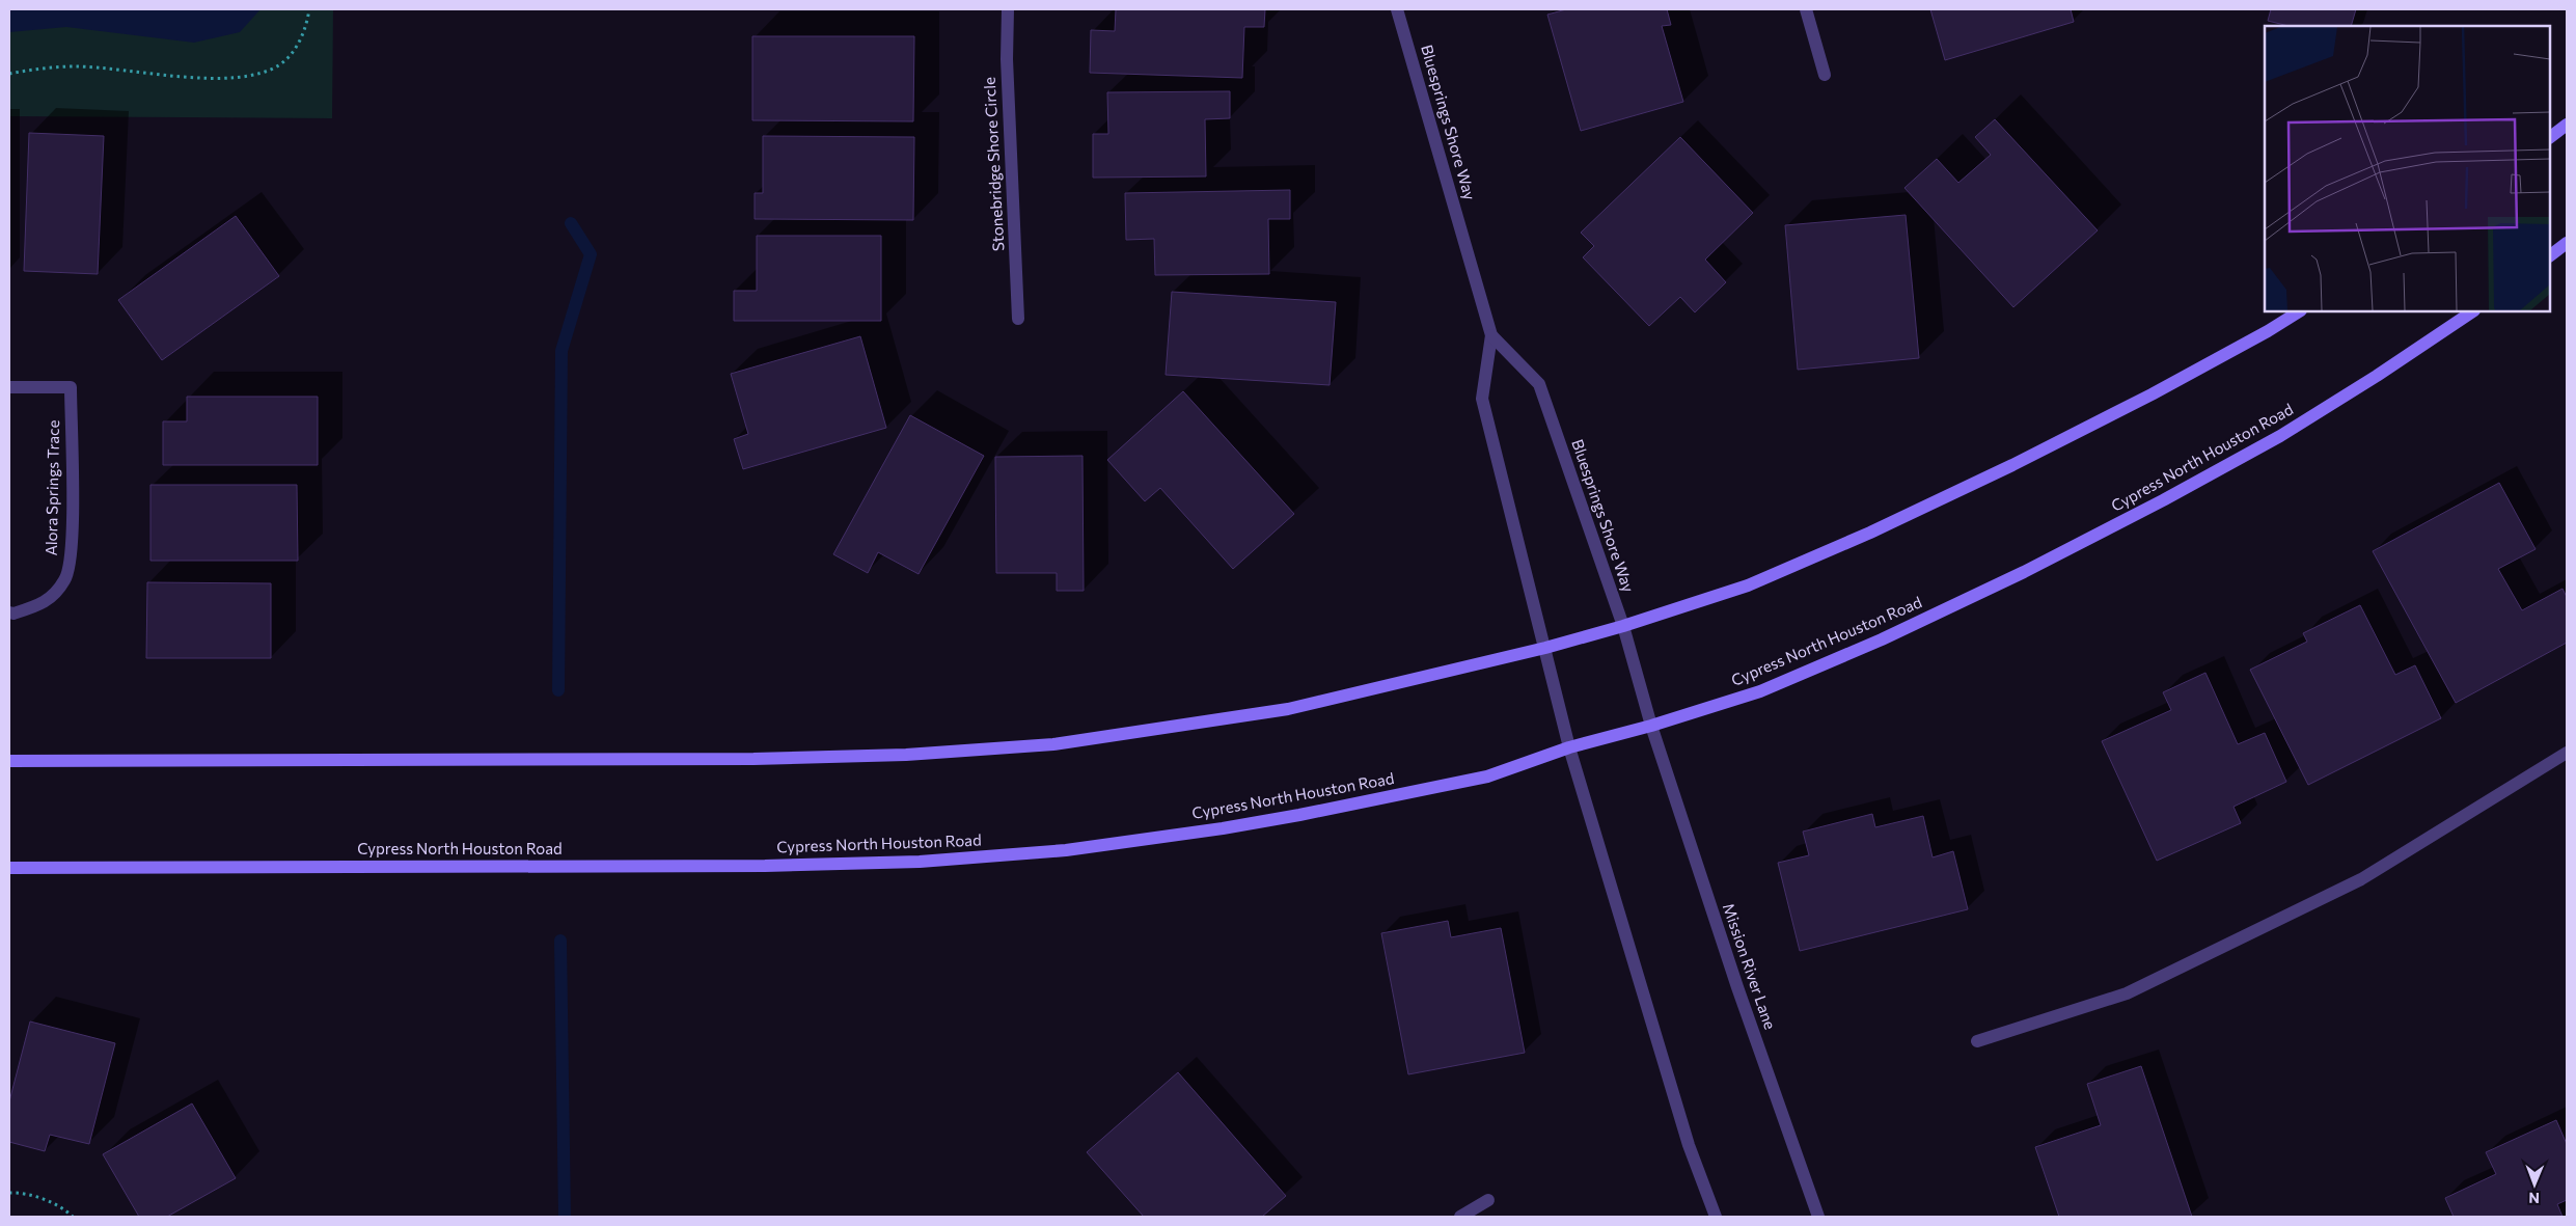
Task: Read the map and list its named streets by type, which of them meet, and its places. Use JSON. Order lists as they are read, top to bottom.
{
  "streets": {
    "main road": ["Cypress North Houston Road"],
    "street": [
      "Bluesprings Shore Way",
      "Stonebridge Shore Circle",
      "Alora Springs Trace",
      "Mission River Lane"
    ]
  },
  "crossings": [
    ["Bluesprings Shore Way", "Cypress North Houston Road"],
    ["Bluesprings Shore Way", "Mission River Lane"],
    ["Cypress North Houston Road", "Mission River Lane"]
  ],
  "north": "bottom"
}
